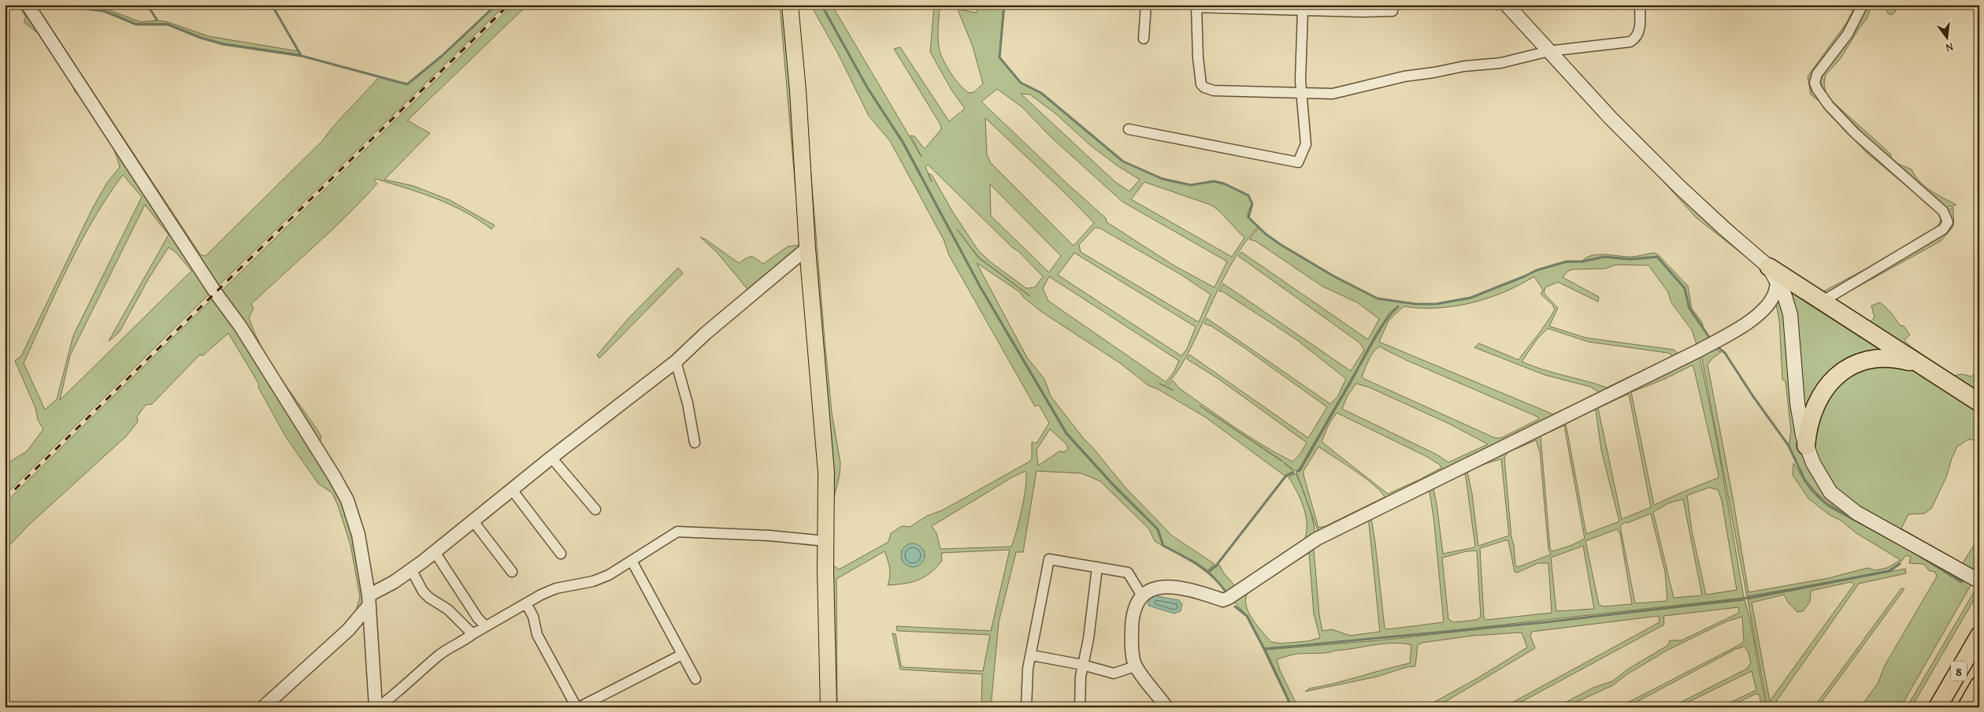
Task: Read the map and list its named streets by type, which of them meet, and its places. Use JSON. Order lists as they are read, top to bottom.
{
  "streets": {
    "highway": ["8"]
  },
  "north": "bottom"
}
